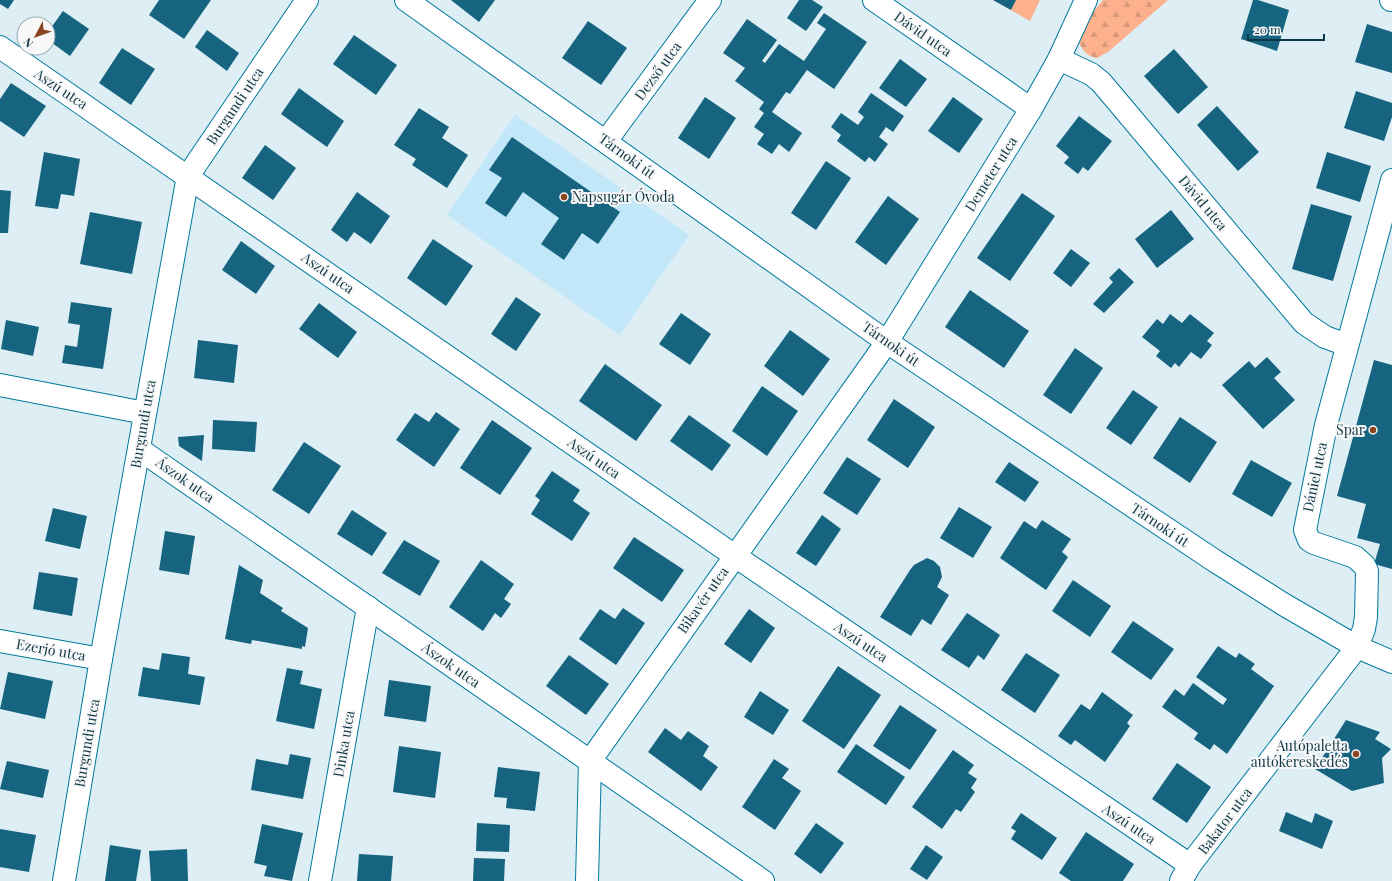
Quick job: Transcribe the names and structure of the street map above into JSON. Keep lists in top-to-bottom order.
{
  "streets": {
    "street": [
      "Dávid utca",
      "Dezső utca",
      "Aszú utca",
      "Burgundi utca",
      "Tárnoki út",
      "Demeter utca",
      "Dániel utca",
      "Ászok utca",
      "Bikavér utca",
      "Ezerjó utca",
      "Dinka utca",
      "Bakator utca"
    ]
  },
  "crossings": [
    ["Dávid utca", "Demeter utca"],
    ["Dávid utca", "Dániel utca"],
    ["Dezső utca", "Tárnoki út"],
    ["Aszú utca", "Burgundi utca"],
    ["Aszú utca", "Bikavér utca"],
    ["Aszú utca", "Bakator utca"],
    ["Burgundi utca", "Ászok utca"],
    ["Burgundi utca", "Ezerjó utca"],
    ["Tárnoki út", "Demeter utca"],
    ["Tárnoki út", "Dániel utca"],
    ["Tárnoki út", "Bikavér utca"],
    ["Tárnoki út", "Bakator utca"],
    ["Demeter utca", "Bikavér utca"],
    ["Dániel utca", "Bakator utca"],
    ["Ászok utca", "Bikavér utca"],
    ["Ászok utca", "Dinka utca"]
  ],
  "places": ["Napsugár Óvoda", "Spar", "Autópaletta autókereskedés"],
  "scale_bar": "20 m",
  "north": "bottom left"
}
